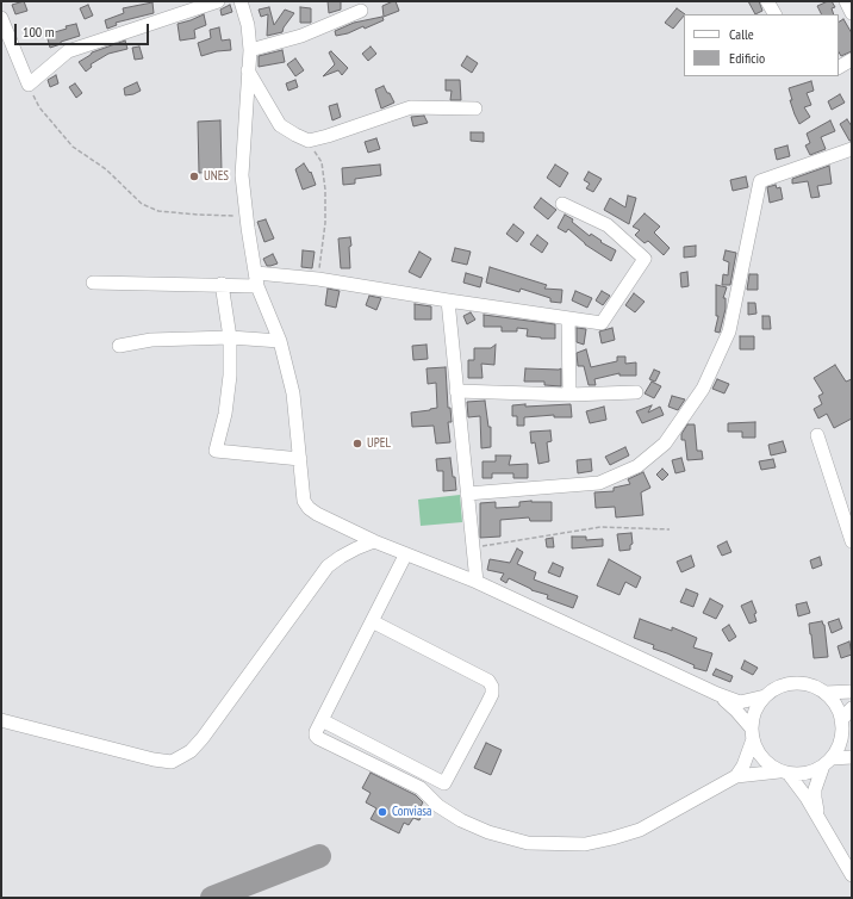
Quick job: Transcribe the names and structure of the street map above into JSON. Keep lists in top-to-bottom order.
{
  "places": ["UNES", "UPEL", "Conviasa"],
  "legend": ["Calle", "Edificio"],
  "scale_bar": "100 m"
}
